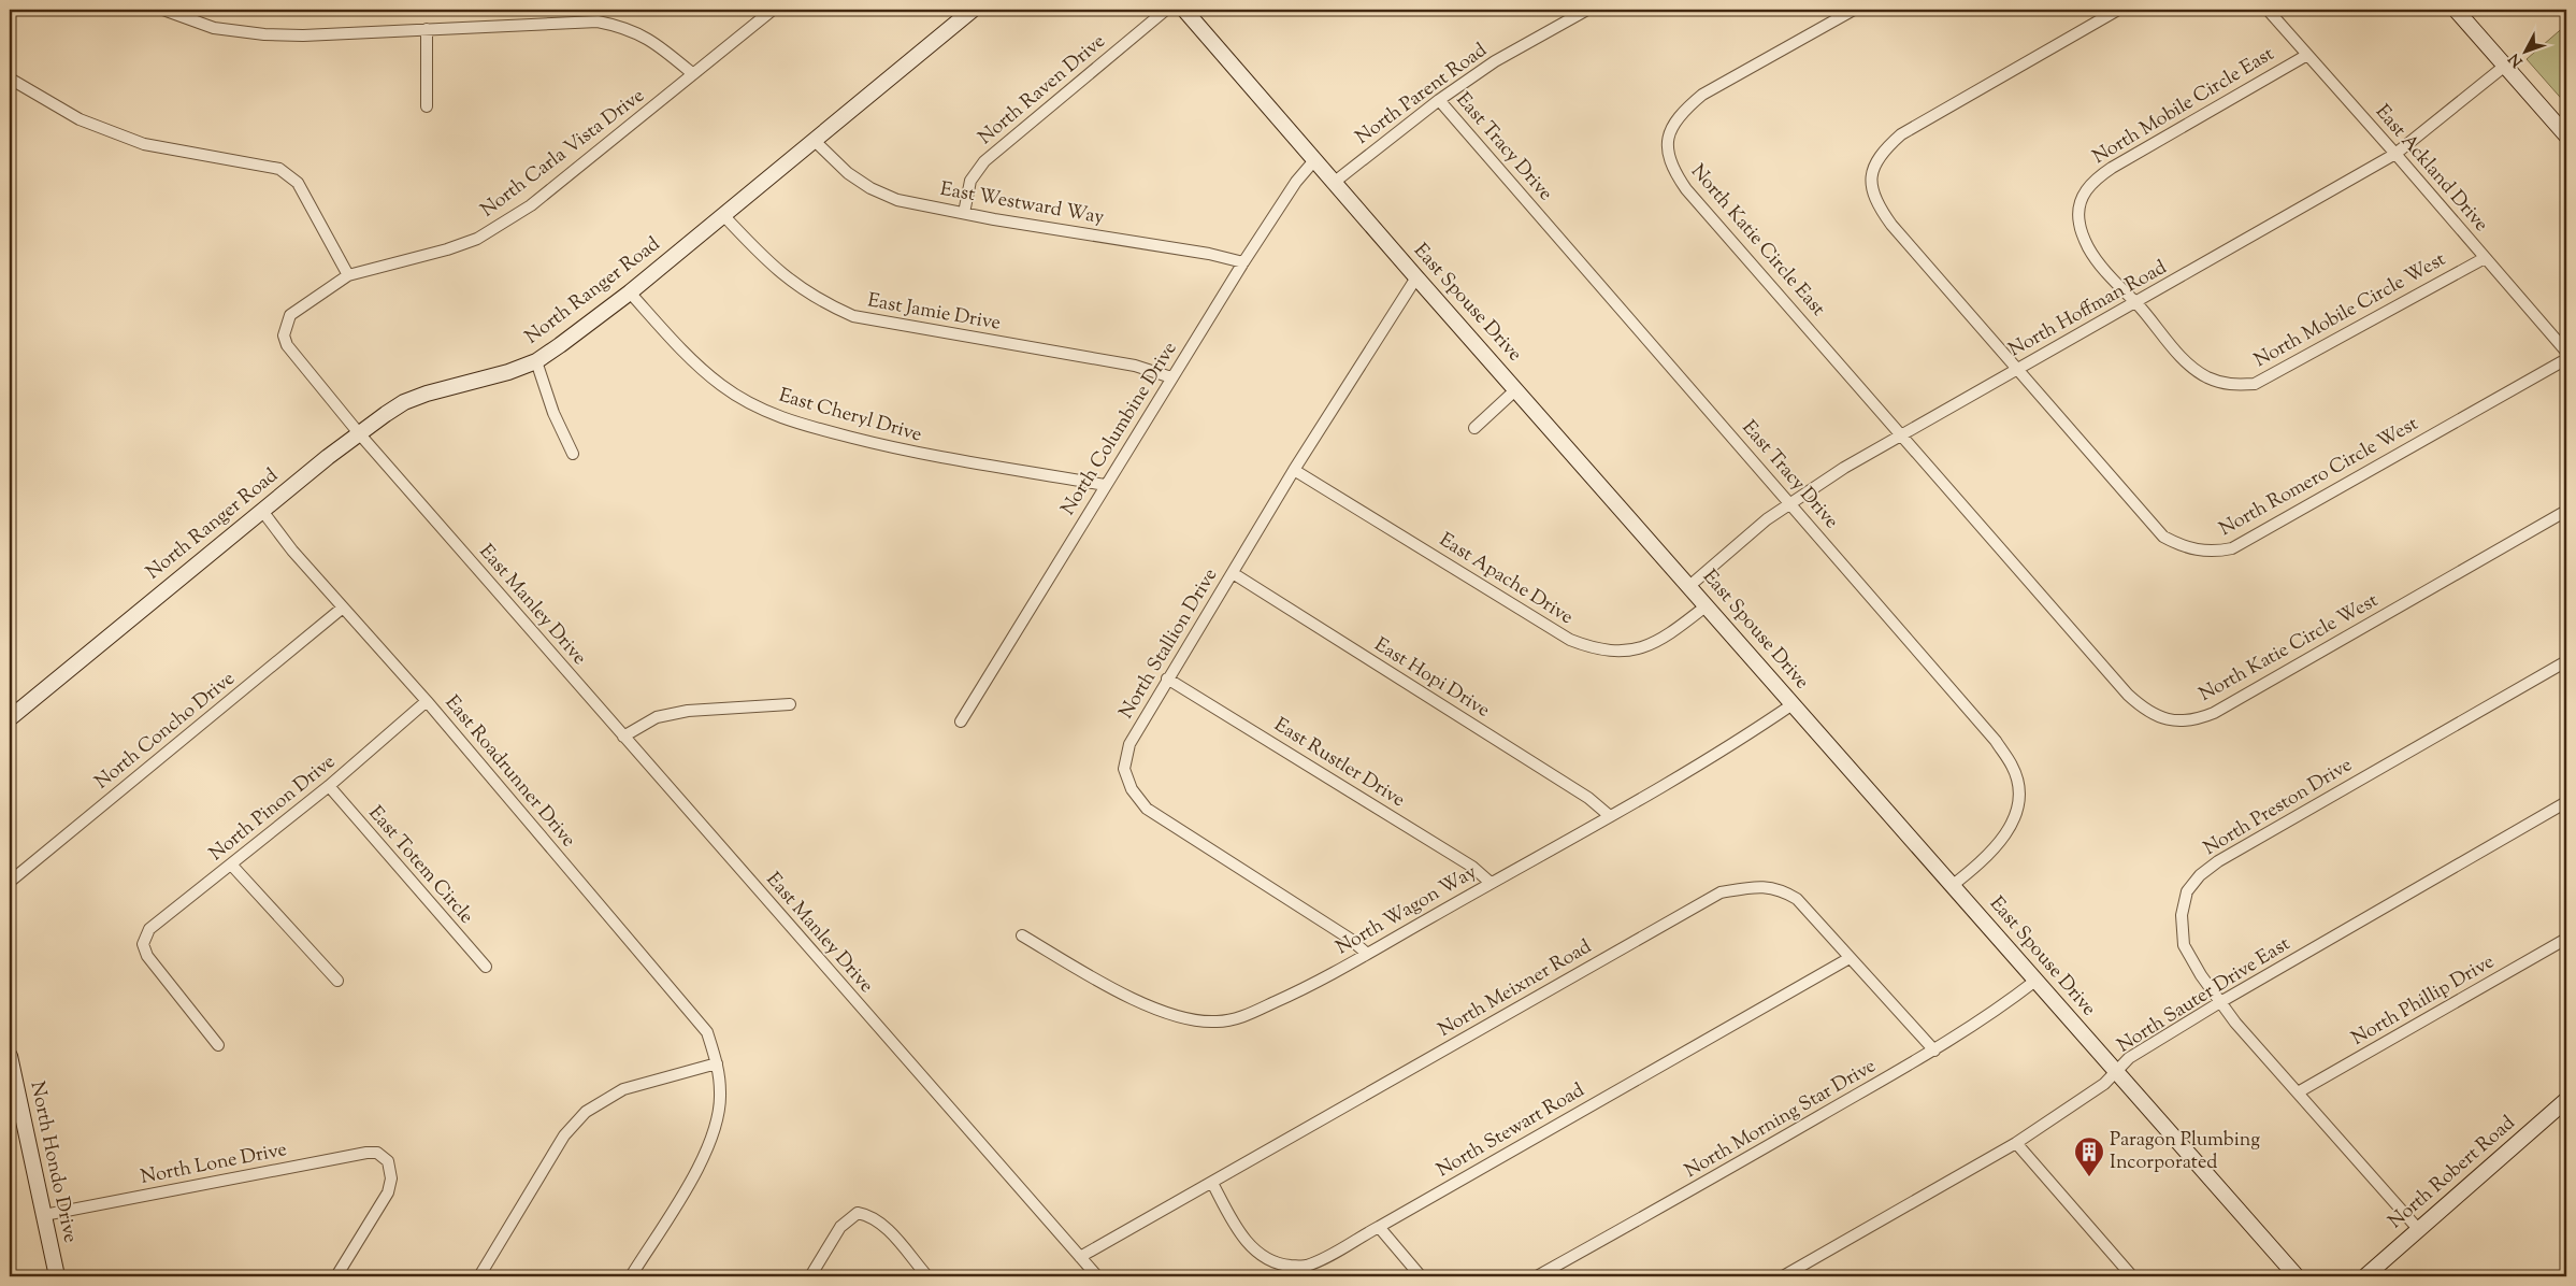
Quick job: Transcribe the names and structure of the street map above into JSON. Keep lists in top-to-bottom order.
{
  "streets": {
    "street": [
      "North Raven Drive",
      "North Parent Road",
      "North Mobile Circle East",
      "East Tracy Drive",
      "North Carla Vista Drive",
      "East Ackland Drive",
      "East Westward Way",
      "North Katie Circle East",
      "North Ranger Road",
      "East Spouse Drive",
      "North Hoffman Road",
      "North Mobile Circle West",
      "East Jamie Drive",
      "East Cheryl Drive",
      "North Columbine Drive",
      "North Romero Circle West",
      "East Apache Drive",
      "East Manley Drive",
      "North Stallion Drive",
      "North Katie Circle West",
      "East Hopi Drive",
      "North Concho Drive",
      "East Rustler Drive",
      "East Roadrunner Drive",
      "North Preston Drive",
      "North Pinon Drive",
      "East Totem Circle",
      "North Wagon Way",
      "North Meixner Road",
      "North Sauter Drive East",
      "North Phillip Drive",
      "North Morning Star Drive",
      "North Stewart Road",
      "North Hondo Drive",
      "North Lone Drive",
      "North Robert Road"
    ]
  },
  "crossings": [
    ["North Raven Drive", "East Westward Way"],
    ["North Parent Road", "East Tracy Drive"],
    ["North Parent Road", "East Spouse Drive"],
    ["North Mobile Circle East", "East Ackland Drive"],
    ["North Mobile Circle East", "North Hoffman Road"],
    ["North Mobile Circle East", "North Mobile Circle West"],
    ["East Tracy Drive", "East Spouse Drive"],
    ["East Tracy Drive", "North Hoffman Road"],
    ["North Carla Vista Drive", "East Manley Drive"],
    ["East Ackland Drive", "North Hoffman Road"],
    ["East Ackland Drive", "North Mobile Circle West"],
    ["East Westward Way", "North Ranger Road"],
    ["East Westward Way", "North Columbine Drive"],
    ["North Katie Circle East", "North Hoffman Road"],
    ["North Katie Circle East", "North Katie Circle West"],
    ["North Ranger Road", "East Jamie Drive"],
    ["North Ranger Road", "East Cheryl Drive"],
    ["North Ranger Road", "East Manley Drive"],
    ["North Ranger Road", "East Roadrunner Drive"],
    ["East Spouse Drive", "North Hoffman Road"],
    ["East Spouse Drive", "North Columbine Drive"],
    ["East Spouse Drive", "East Apache Drive"],
    ["East Spouse Drive", "North Stallion Drive"],
    ["East Spouse Drive", "North Wagon Way"],
    ["East Spouse Drive", "North Sauter Drive East"],
    ["East Spouse Drive", "North Morning Star Drive"],
    ["North Hoffman Road", "North Mobile Circle West"],
    ["North Hoffman Road", "North Romero Circle West"],
    ["North Hoffman Road", "North Katie Circle West"],
    ["East Jamie Drive", "North Columbine Drive"],
    ["East Cheryl Drive", "North Columbine Drive"],
    ["East Apache Drive", "North Stallion Drive"],
    ["East Manley Drive", "North Meixner Road"],
    ["North Stallion Drive", "East Hopi Drive"],
    ["North Stallion Drive", "East Rustler Drive"],
    ["North Stallion Drive", "North Wagon Way"],
    ["East Hopi Drive", "North Wagon Way"],
    ["North Concho Drive", "East Roadrunner Drive"],
    ["East Rustler Drive", "North Wagon Way"],
    ["East Roadrunner Drive", "North Pinon Drive"],
    ["North Preston Drive", "North Sauter Drive East"],
    ["North Preston Drive", "North Phillip Drive"],
    ["North Preston Drive", "North Robert Road"],
    ["North Pinon Drive", "East Totem Circle"],
    ["North Meixner Road", "North Morning Star Drive"],
    ["North Meixner Road", "North Stewart Road"],
    ["North Hondo Drive", "North Lone Drive"]
  ],
  "places": {
    "building": ["Paragon Plumbing Incorporated"]
  },
  "north": "bottom left"
}
